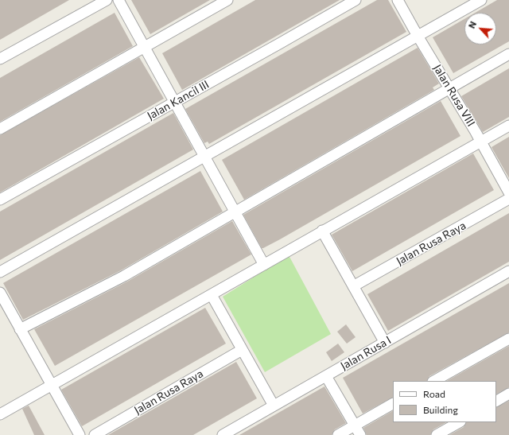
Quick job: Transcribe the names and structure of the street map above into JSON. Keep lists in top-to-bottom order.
{
  "streets": {
    "street": [
      "Jalan Rusa VIII",
      "Jalan Kancil III",
      "Jalan Rusa Raya",
      "Jalan Rusa I"
    ]
  },
  "legend": ["Road", "Building"],
  "north": "top left"
}
